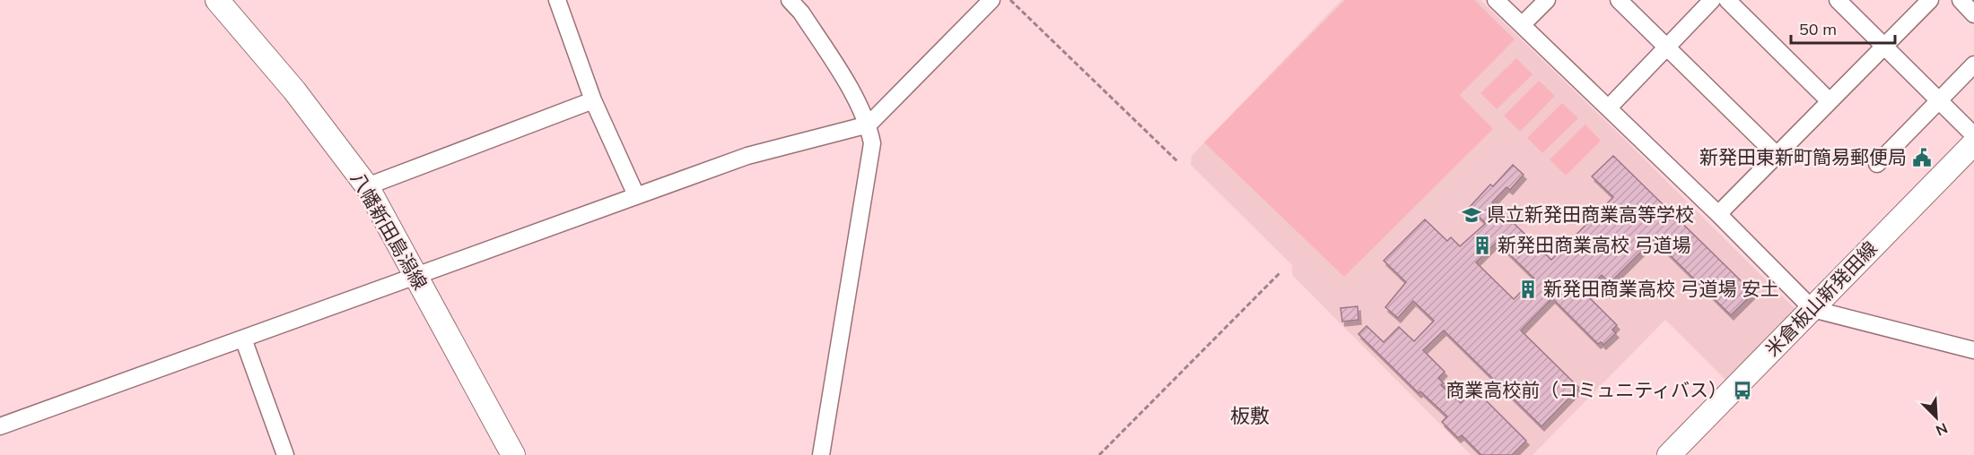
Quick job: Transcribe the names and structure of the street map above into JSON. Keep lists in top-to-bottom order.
{
  "streets": {
    "main road": ["八幡新田島潟線", "米倉板山新発田線"]
  },
  "districts": ["板敷"],
  "places": {
    "public building": ["新発田東新町簡易郵便局"],
    "school or university": ["県立新発田商業高等学校"],
    "building": ["新発田商業高校 弓道場", "新発田商業高校 弓道場 安土"],
    "bus stop": ["商業高校前（コミュニティバス）"]
  },
  "scale_bar": "50 m",
  "north": "bottom right"
}
